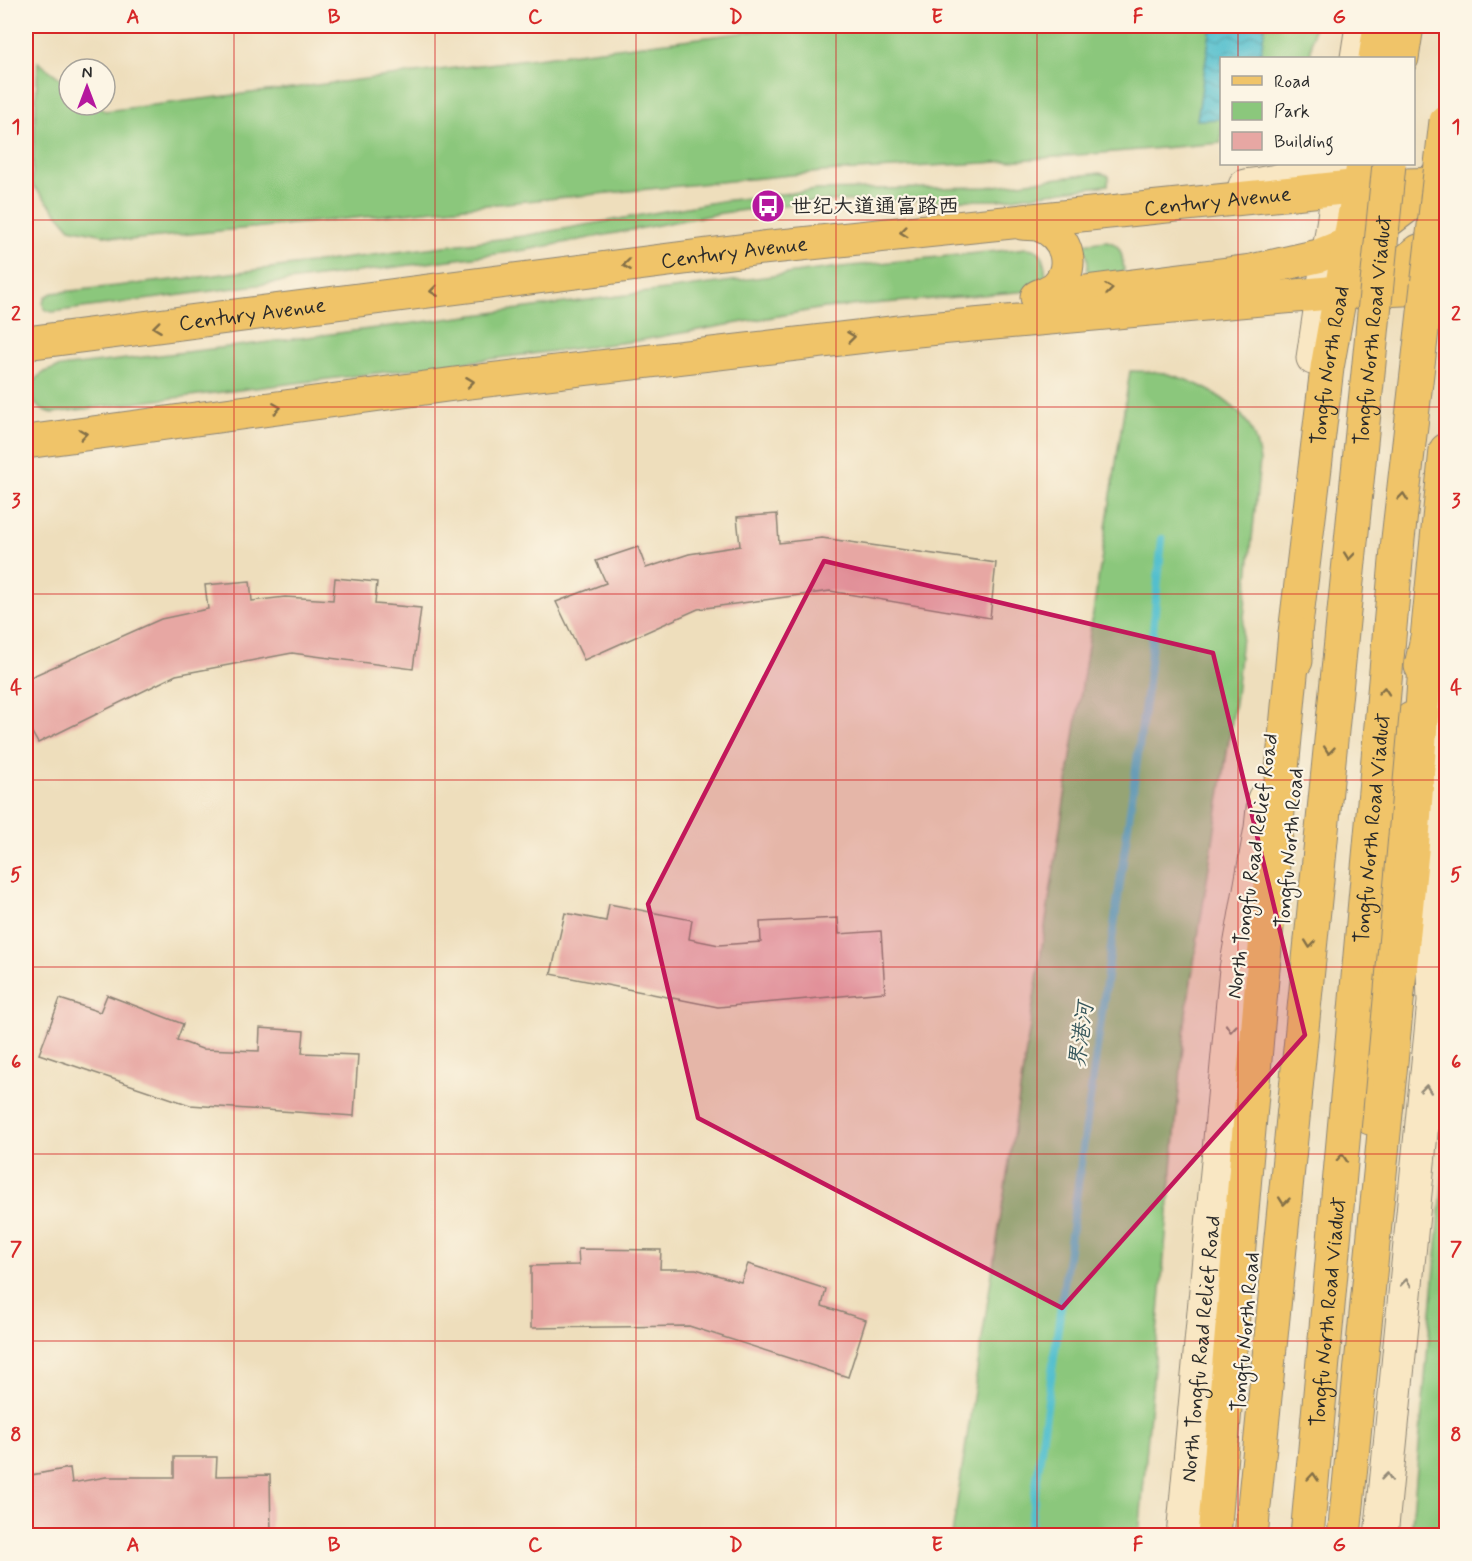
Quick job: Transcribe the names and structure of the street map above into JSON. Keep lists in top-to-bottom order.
{
  "streets": {
    "main road": ["Century Avenue", "Tongfu North Road Viaduct", "Tongfu North Road"],
    "street": ["North Tongfu Road Relief Road"]
  },
  "crossings": [
    ["Tongfu North Road", "North Tongfu Road Relief Road"]
  ],
  "water": ["界港河"],
  "places": {
    "bus stop": ["世纪大道通富路西"]
  },
  "legend": ["Road", "Park", "Building"],
  "north": "top",
  "grid": {
    "columns": [
      "A",
      "B",
      "C",
      "D",
      "E",
      "F",
      "G"
    ],
    "rows": [
      "1",
      "2",
      "3",
      "4",
      "5",
      "6",
      "7",
      "8"
    ]
  }
}
